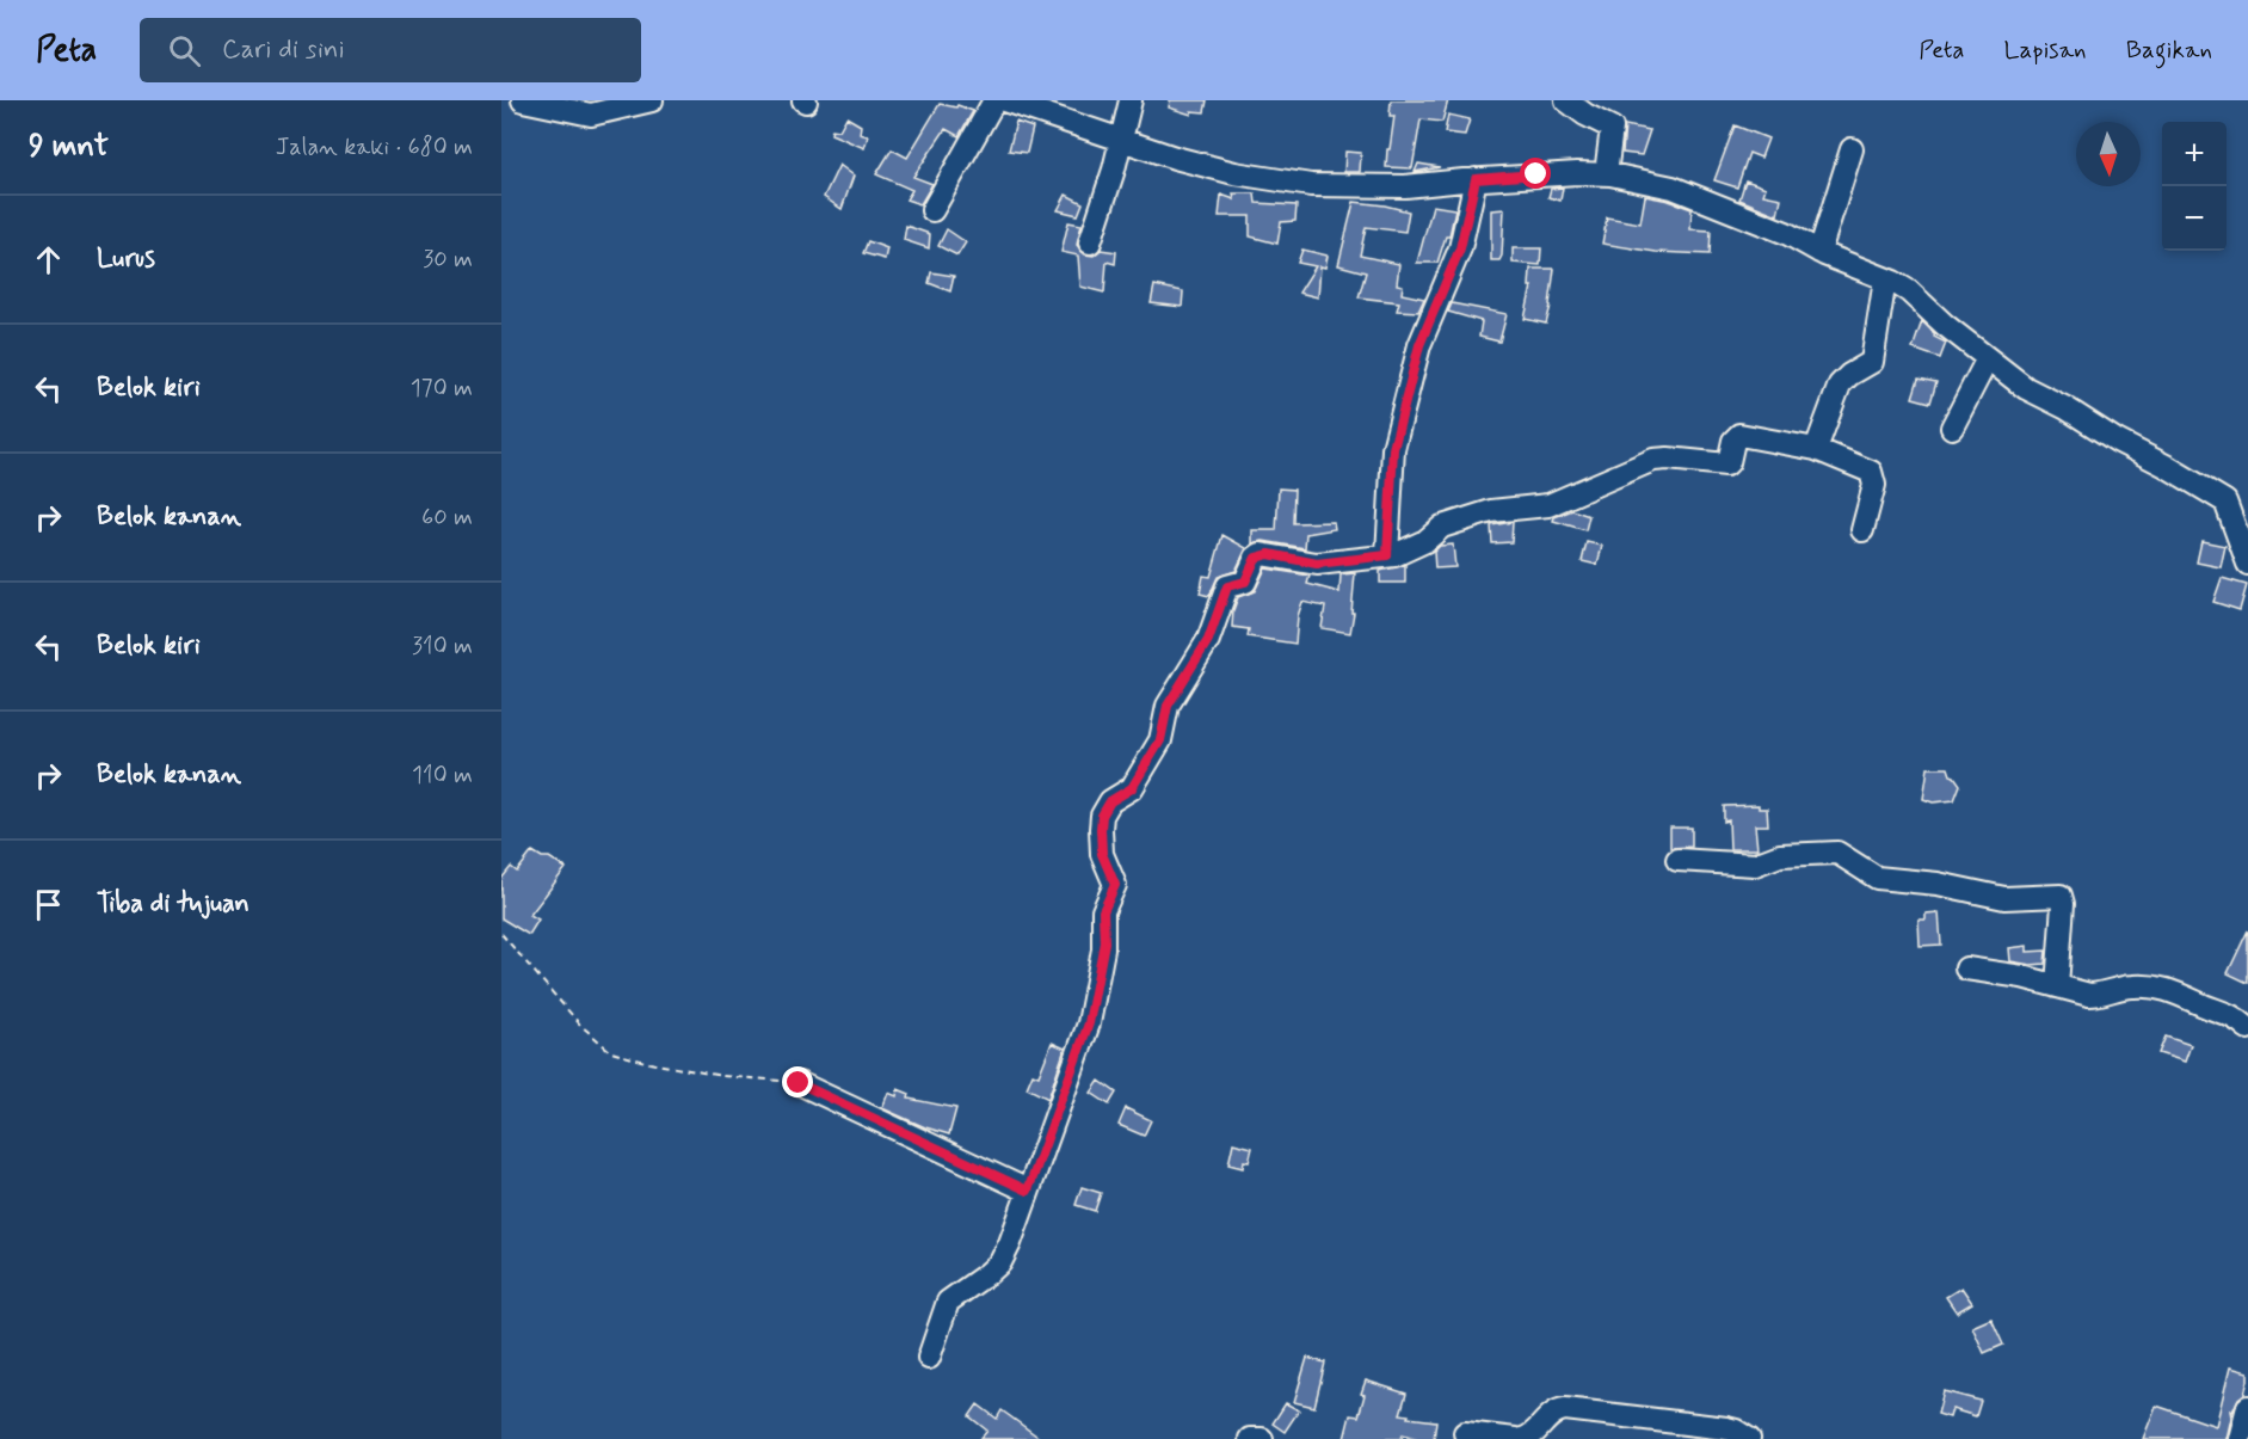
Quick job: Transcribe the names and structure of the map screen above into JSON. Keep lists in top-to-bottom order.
{
  "north": "bottom",
  "page": {
    "header": "Peta",
    "search": "Cari di sini",
    "nav": ["Peta", "Lapisan", "Bagikan"],
    "heading": ["9 mnt", "Jalan kaki · 680 m"],
    "map_buttons": ["+", "−"],
    "list": [
      ["Lurus", "30 m"],
      ["Belok kiri", "170 m"],
      ["Belok kanan", "60 m"],
      ["Belok kiri", "310 m"],
      ["Belok kanan", "110 m"],
      "Tiba di tujuan"
    ]
  }
}
